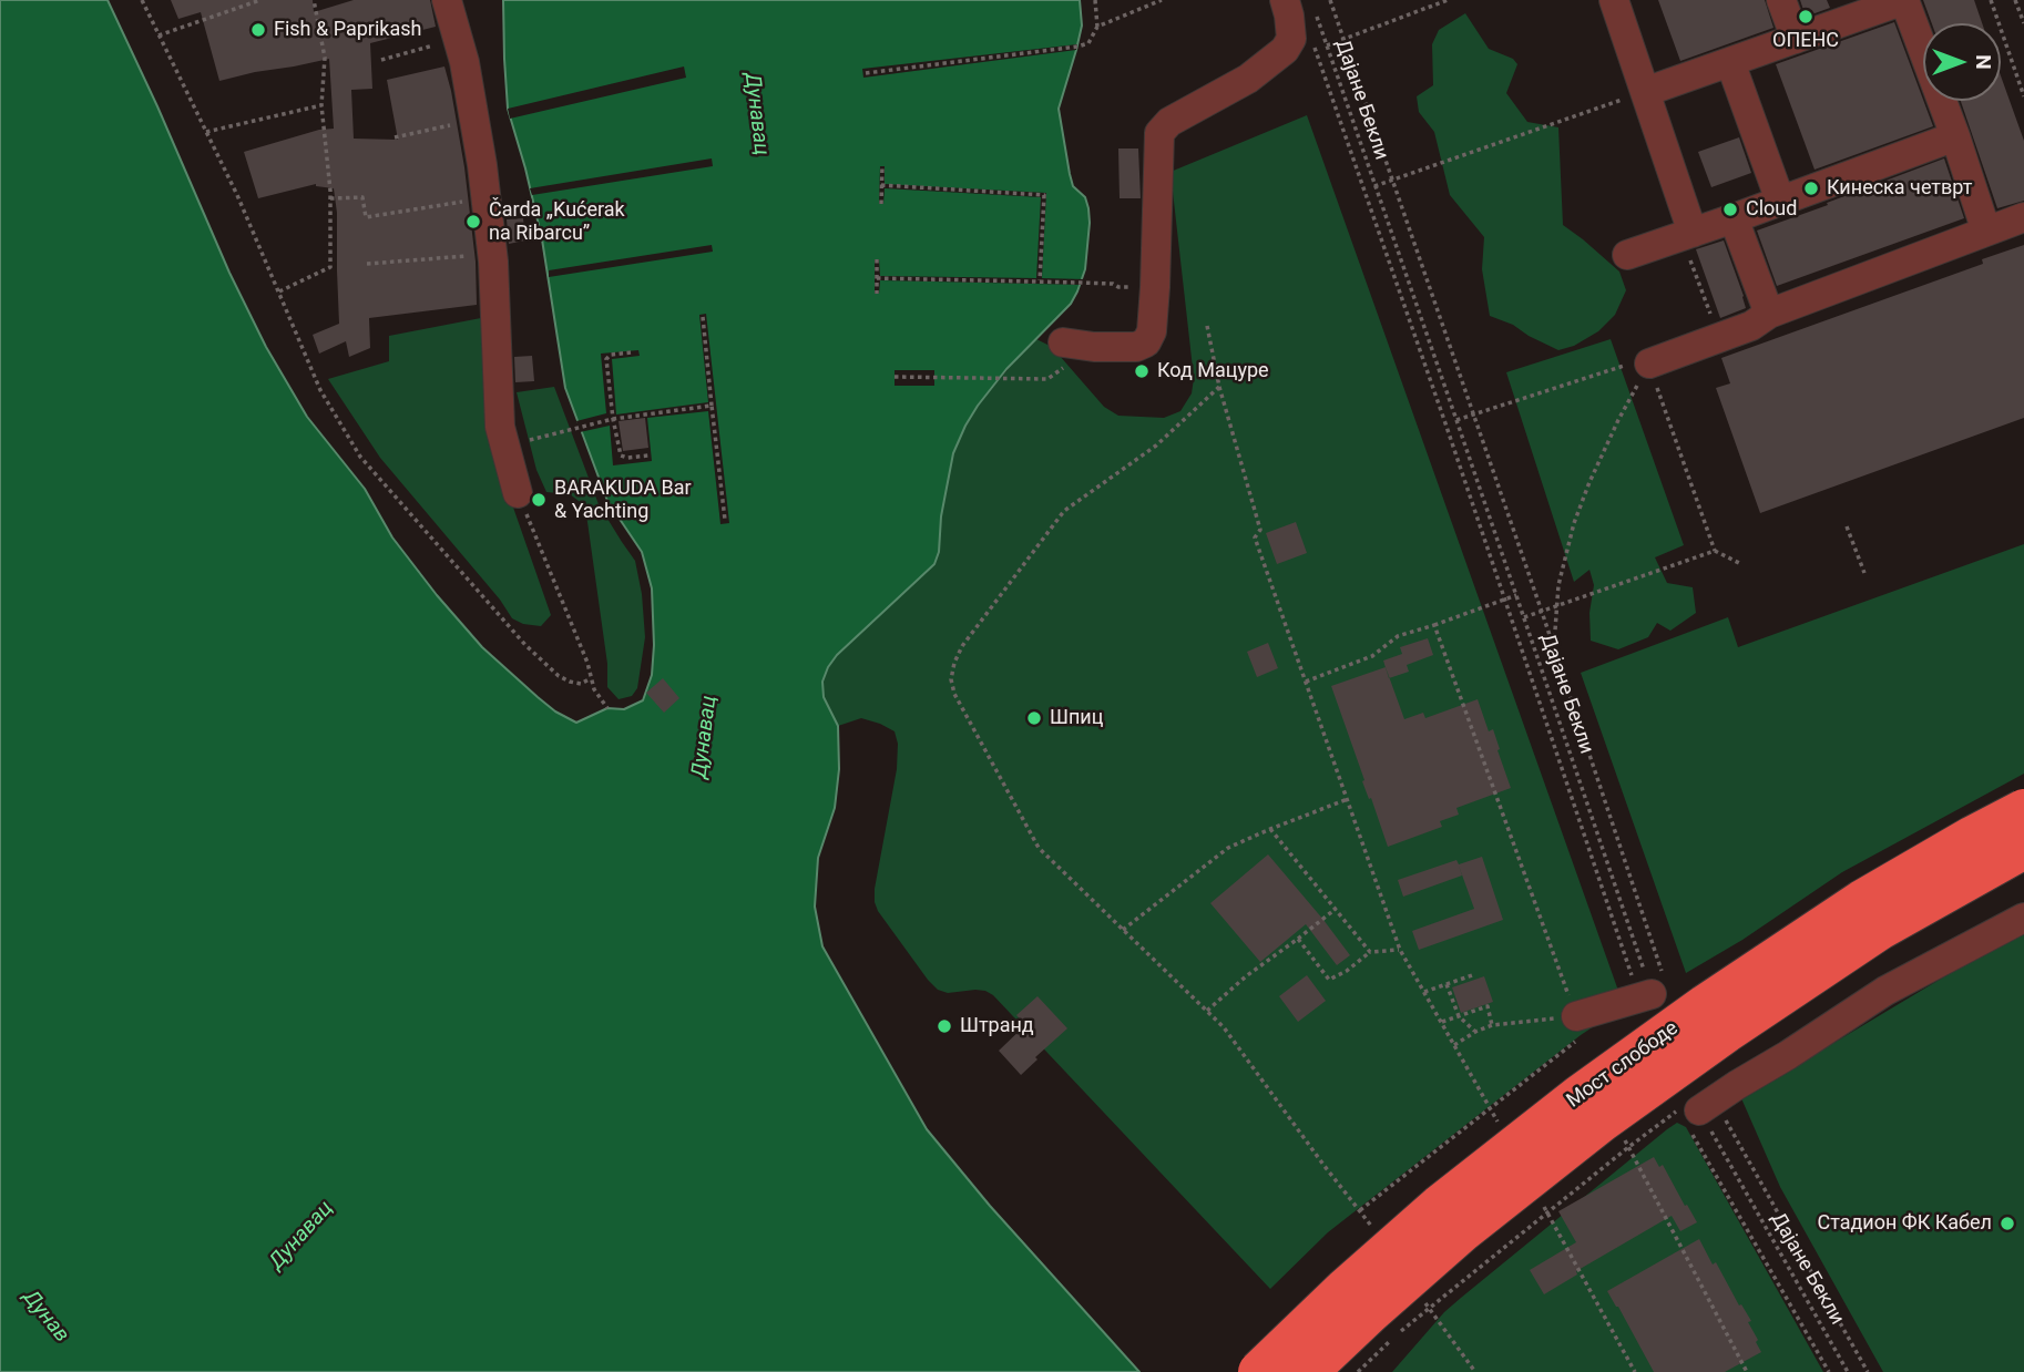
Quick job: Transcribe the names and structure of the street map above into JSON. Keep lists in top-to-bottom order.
{
  "streets": {
    "highway": ["Мост слободе"],
    "path": ["Дајане Бекли"]
  },
  "water": ["Дунавац", "Дунав"],
  "places": [
    "ОПЕНС",
    "Fish & Paprikash",
    "Кинеска четврт",
    "Cloud",
    "Čarda „Kućerak na Ribarcu”",
    "Код Мацуре",
    "BARAKUDA Bar & Yachting",
    "Шпиц",
    "Штранд",
    "Стадион ФК Кабел"
  ],
  "north": "right"
}
